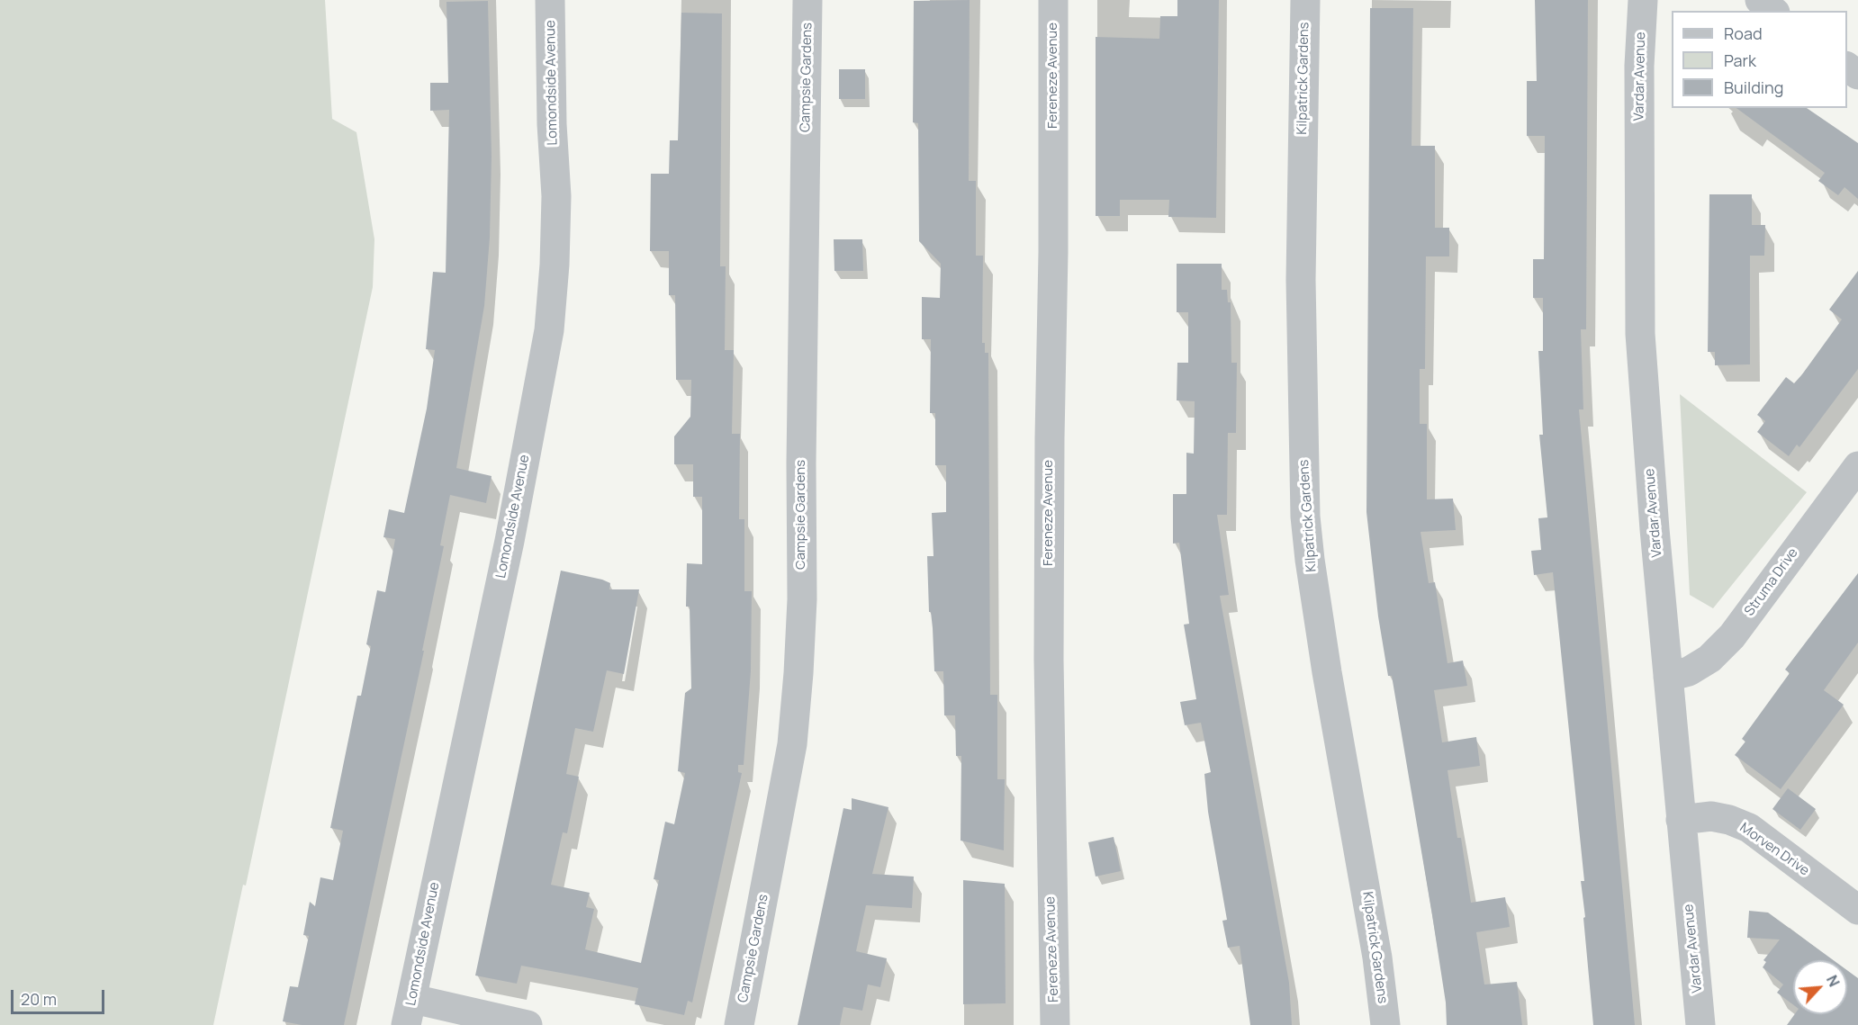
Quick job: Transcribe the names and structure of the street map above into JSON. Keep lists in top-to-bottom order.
{
  "streets": {
    "street": [
      "Fereneze Avenue",
      "Vardar Avenue",
      "Campsie Gardens",
      "Kilpatrick Gardens",
      "Lomondside Avenue",
      "Struma Drive",
      "Morven Drive"
    ]
  },
  "crossings": [
    ["Vardar Avenue", "Struma Drive"],
    ["Vardar Avenue", "Morven Drive"]
  ],
  "legend": ["Road", "Park", "Building"],
  "scale_bar": "20 m",
  "north": "top right"
}
